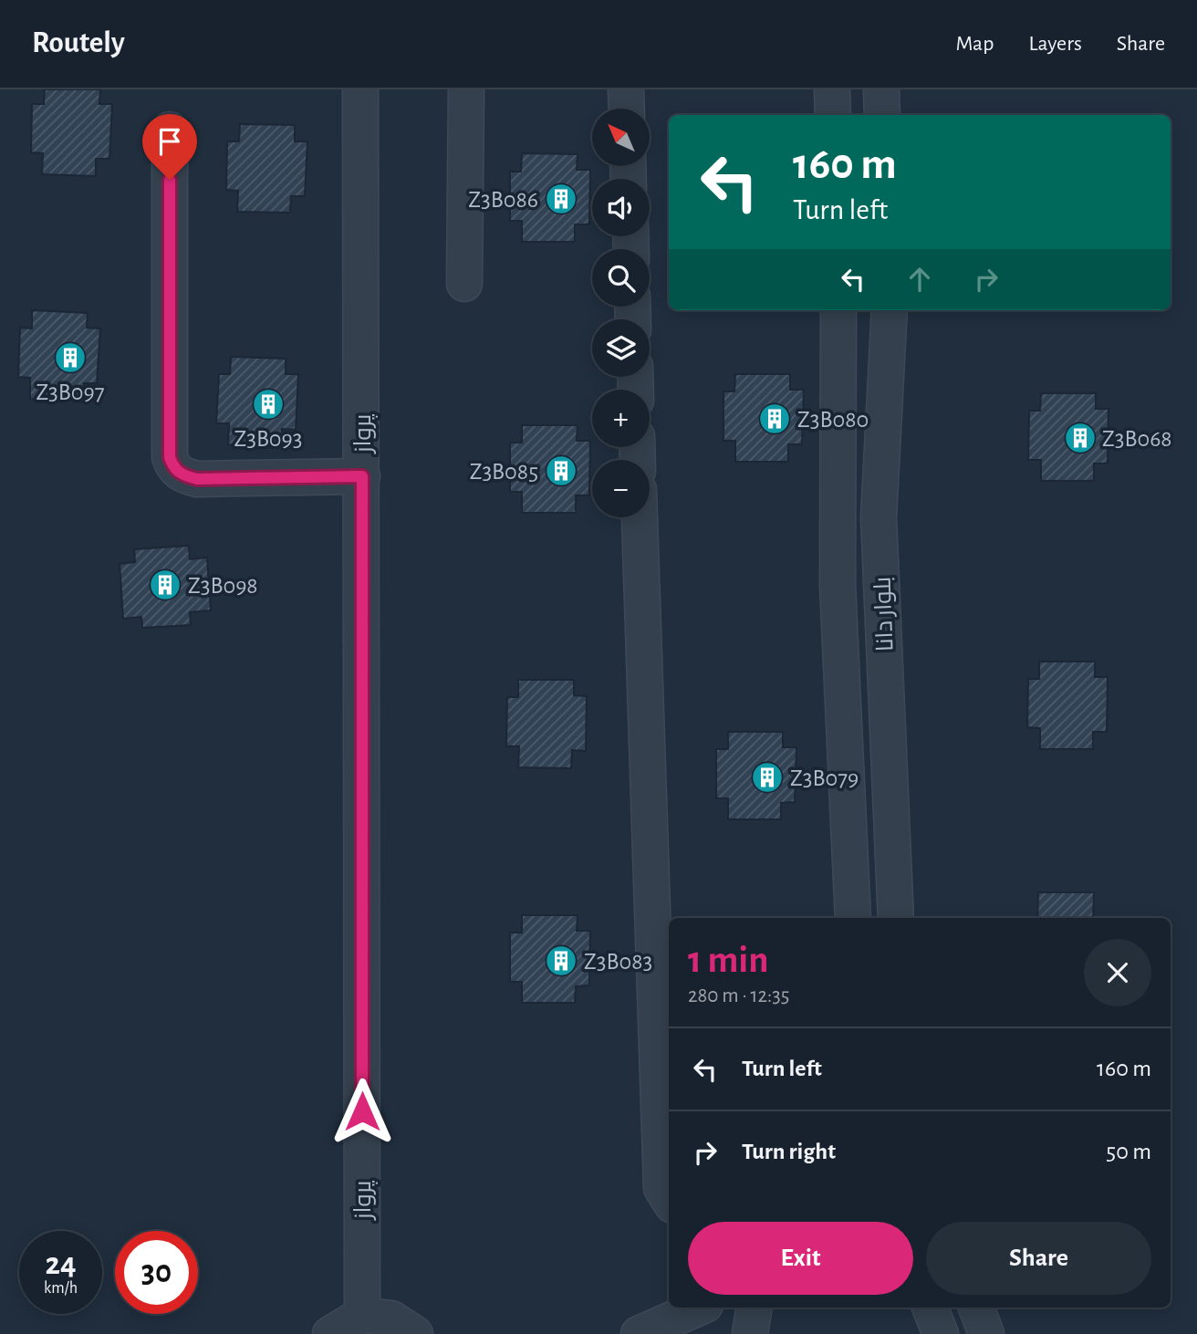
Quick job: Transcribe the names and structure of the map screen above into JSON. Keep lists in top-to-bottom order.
{
  "streets": {
    "street": ["پرواز", "بلوار دانا"]
  },
  "places": {
    "building": [
      "Z3B086",
      "Z3B097",
      "Z3B093",
      "Z3B080",
      "Z3B068",
      "Z3B085",
      "Z3B098",
      "Z3B079",
      "Z3B083"
    ]
  },
  "north": "top left",
  "page": {
    "header": "Routely",
    "nav": ["Map", "Layers", "Share"],
    "map_buttons": ["+", "−"],
    "turn": ["160 m", "Turn left"],
    "heading": ["1 min", "280 m · 12:35"],
    "list": [
      {
        "name": "Turn left",
        "value": "160 m"
      },
      {
        "name": "Turn right",
        "value": "50 m"
      }
    ],
    "buttons": ["Exit", "Share"],
    "speed": "24 km/h",
    "limit": "30"
  }
}
